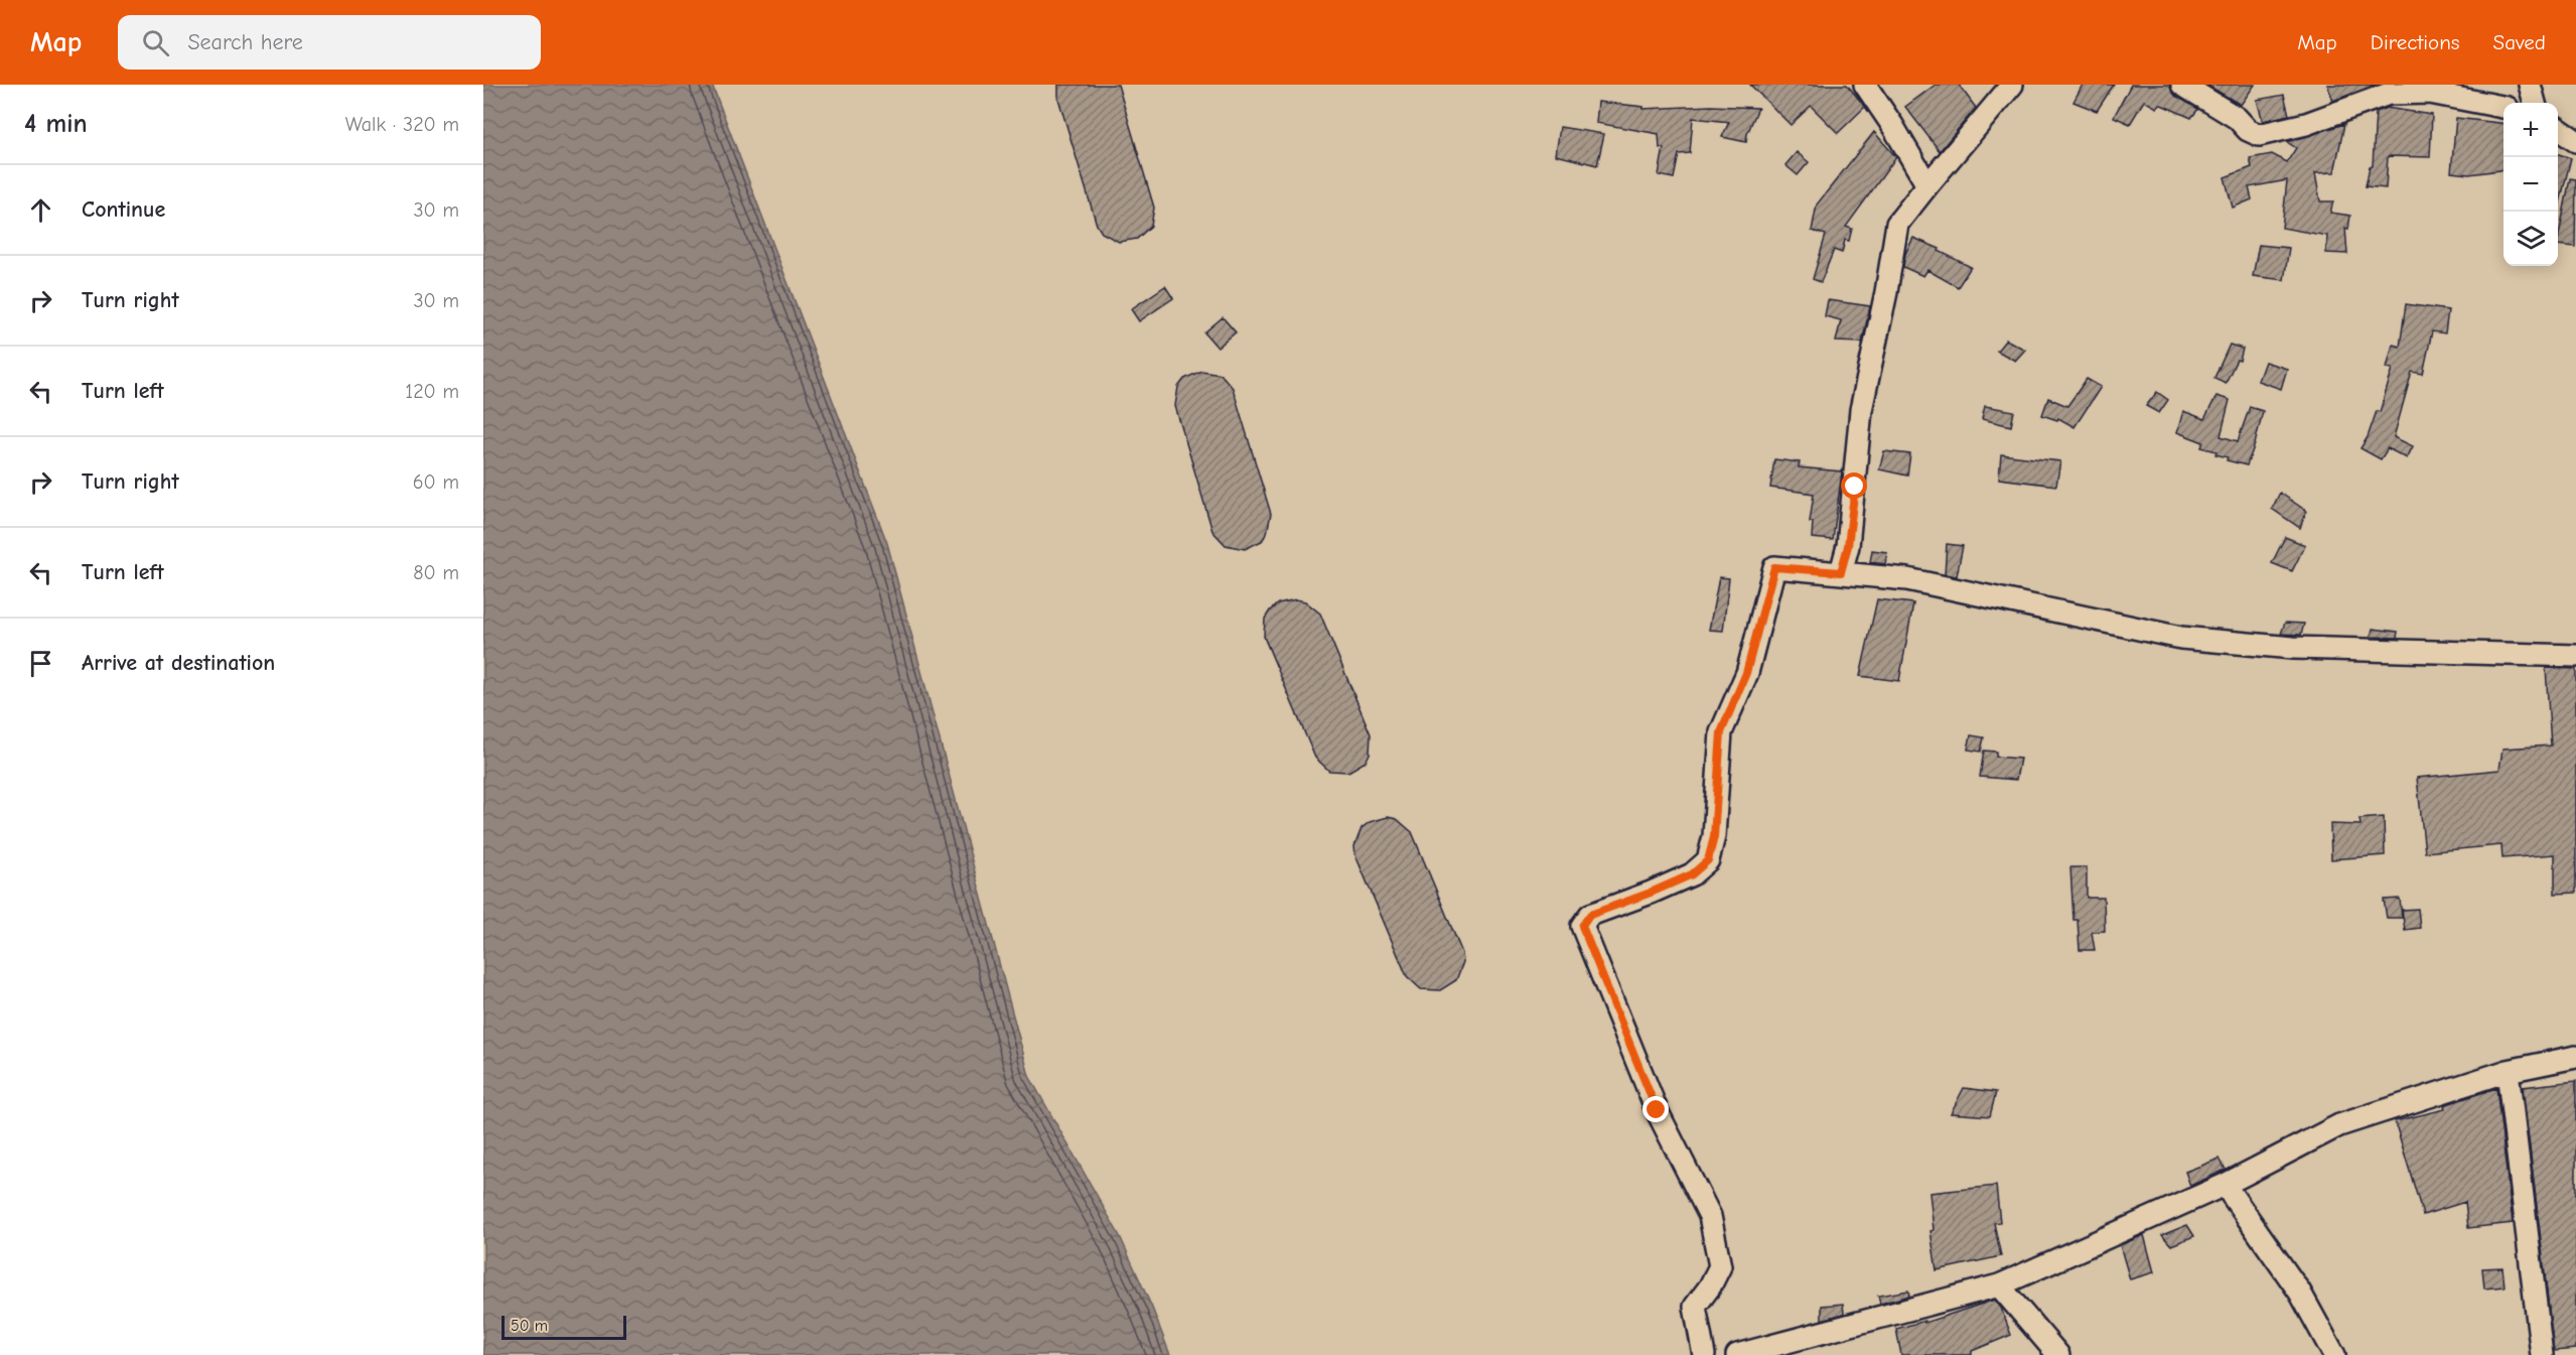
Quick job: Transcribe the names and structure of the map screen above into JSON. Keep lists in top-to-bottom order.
{
  "scale_bar": "50 m",
  "page": {
    "header": "Map",
    "search": "Search here",
    "nav": ["Map", "Directions", "Saved"],
    "heading": ["4 min", "Walk · 320 m"],
    "map_buttons": ["+", "−"],
    "list": [
      ["Continue", "30 m"],
      ["Turn right", "30 m"],
      ["Turn left", "120 m"],
      ["Turn right", "60 m"],
      ["Turn left", "80 m"],
      "Arrive at destination"
    ],
    "scale": "50 m"
  }
}
